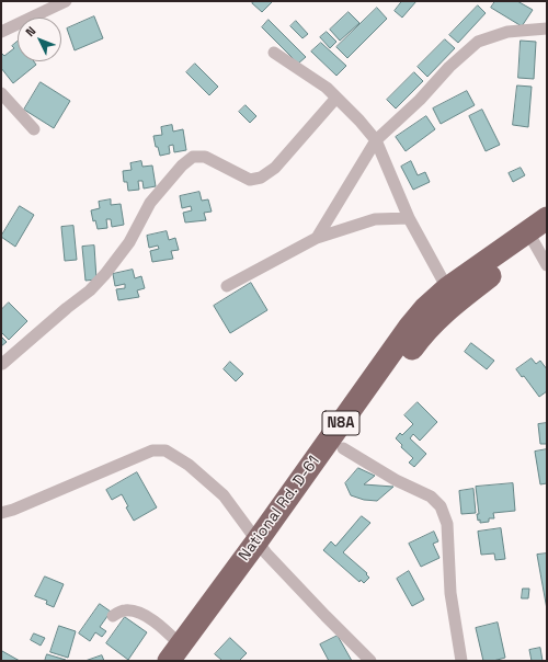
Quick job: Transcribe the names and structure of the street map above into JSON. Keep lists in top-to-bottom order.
{
  "streets": {
    "highway": ["N8A", "National Rd. D-61"]
  },
  "north": "top left"
}
